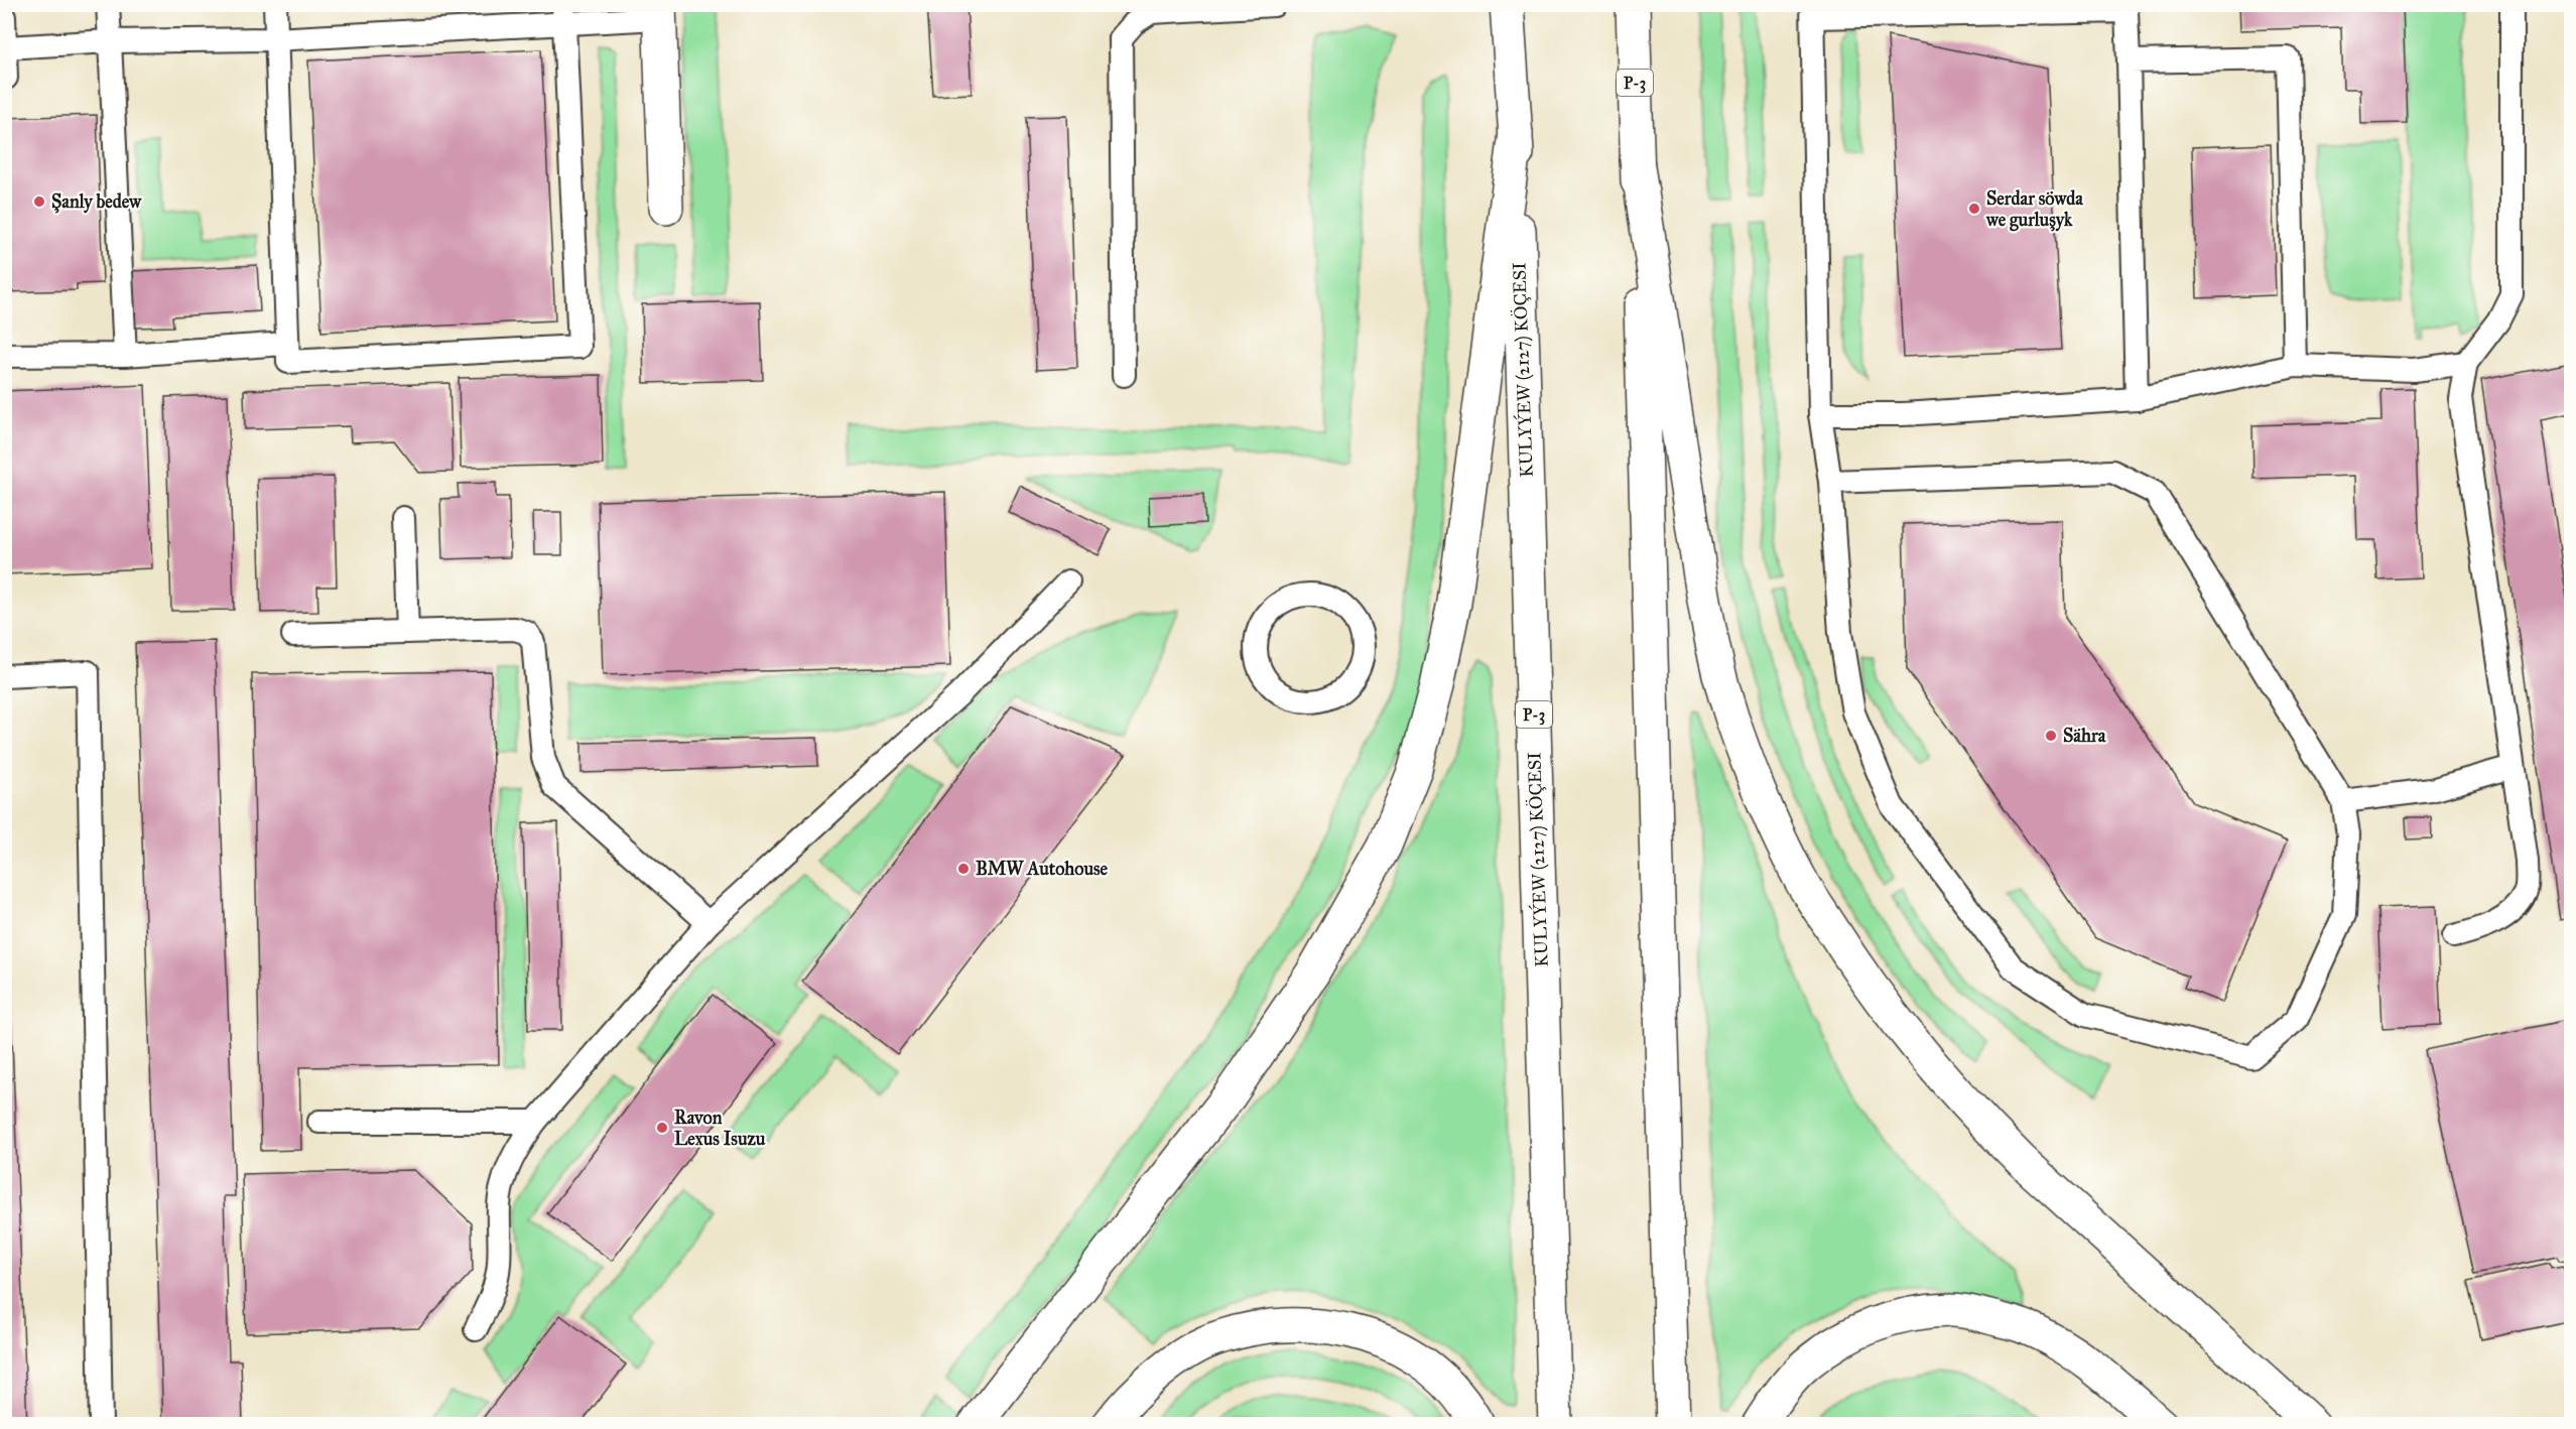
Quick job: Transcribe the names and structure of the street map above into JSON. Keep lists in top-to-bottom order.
{
  "streets": {
    "main road": ["P-3", "KULYÝEW (2127) KÖÇESI"]
  },
  "places": [
    "Şanly bedew",
    "Serdar söwda we gurluşyk",
    "Sähra",
    "BMW Autohouse",
    "Ravon Lexus Isuzu"
  ]
}
